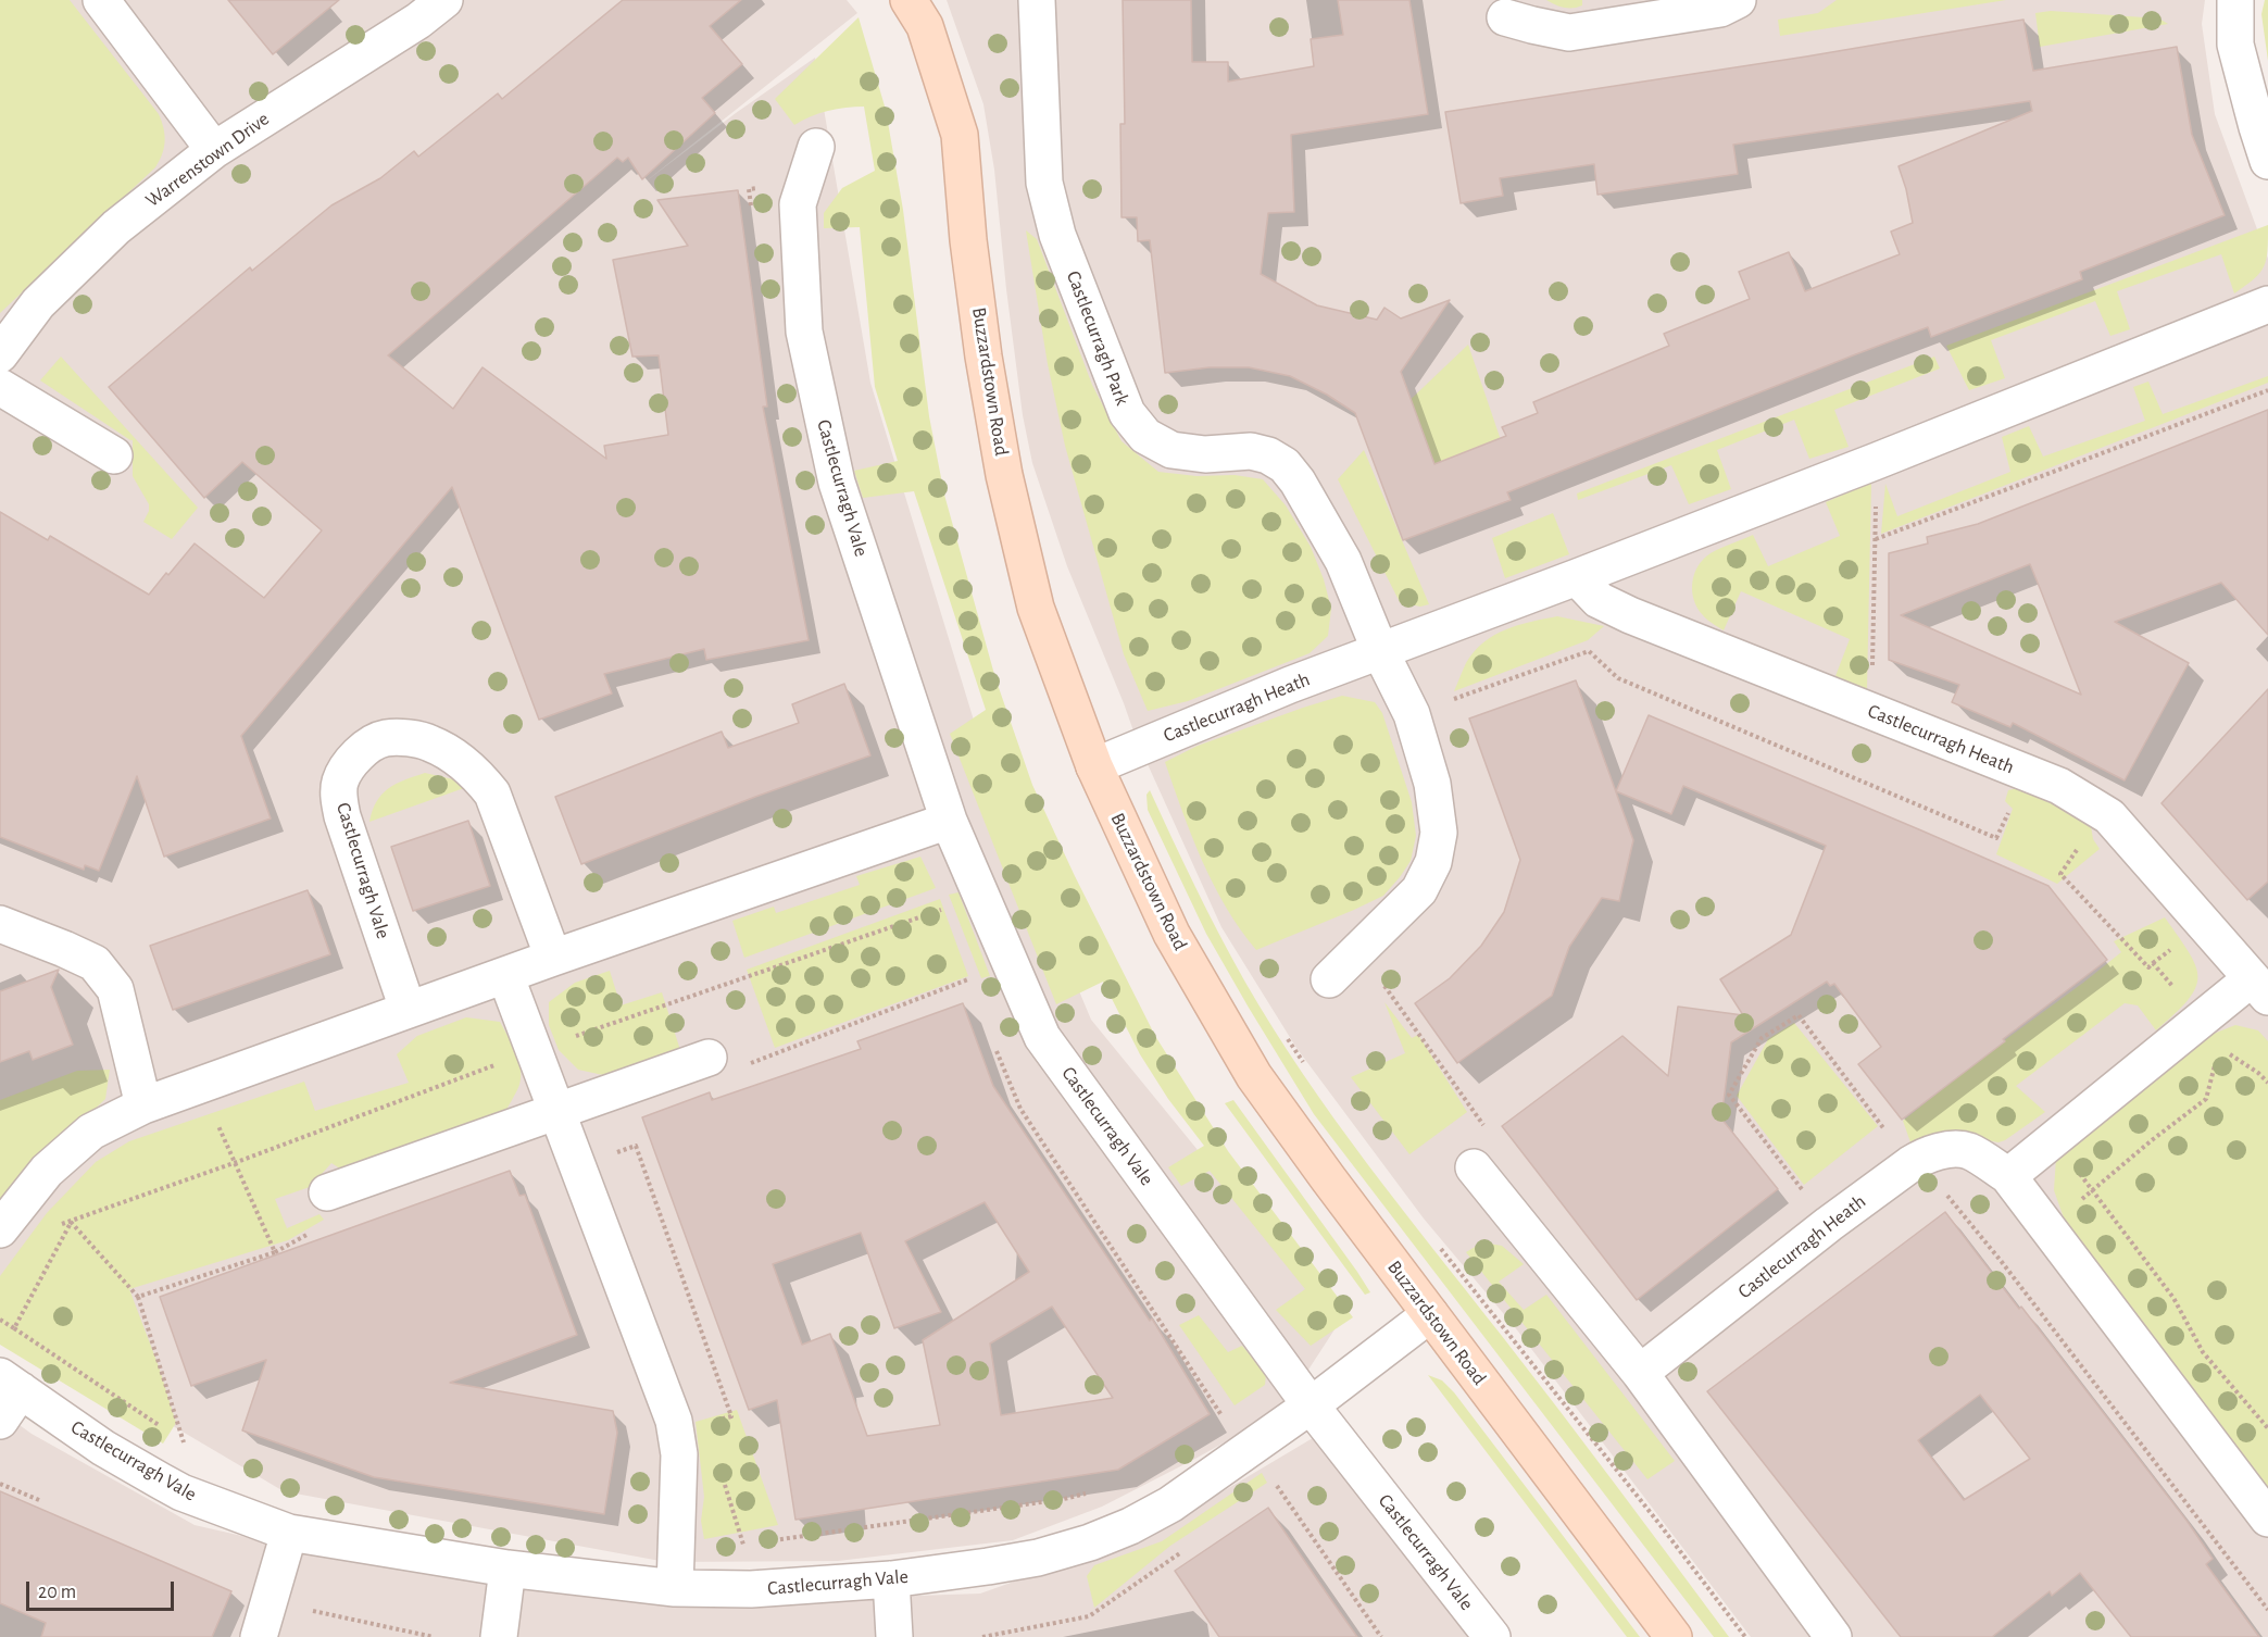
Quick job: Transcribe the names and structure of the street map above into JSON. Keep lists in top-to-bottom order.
{
  "streets": {
    "street": [
      "Warrenstown Drive",
      "Castlecurragh Park",
      "Buzzardstown Road",
      "Castlecurragh Vale",
      "Castlecurragh Heath"
    ]
  },
  "crossings": [
    ["Castlecurragh Park", "Castlecurragh Heath"],
    ["Buzzardstown Road", "Castlecurragh Vale"],
    ["Buzzardstown Road", "Castlecurragh Heath"]
  ],
  "scale_bar": "20 m"
}
